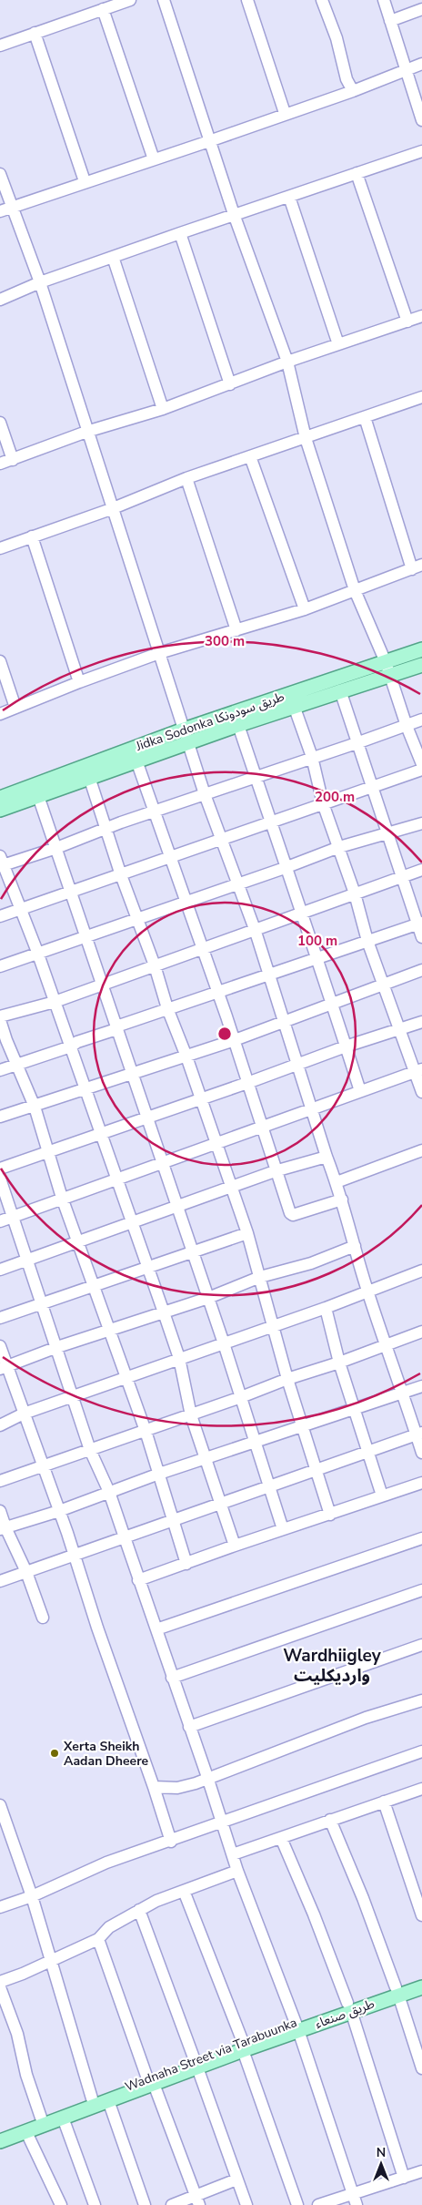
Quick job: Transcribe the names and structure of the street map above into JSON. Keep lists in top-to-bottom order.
{
  "streets": {
    "main road": ["Jidka Sodonka طريق سودونكا", "طريق صنعاء", "Wadnaha Street via Tarabuunka"]
  },
  "crossings": [
    ["طريق صنعاء", "Wadnaha Street via Tarabuunka"]
  ],
  "districts": ["Wardhiigley وارديكليت"],
  "places": ["Xerta Sheikh Aadan Dheere"],
  "north": "top",
  "rings": ["300 m", "200 m", "100 m"]
}
